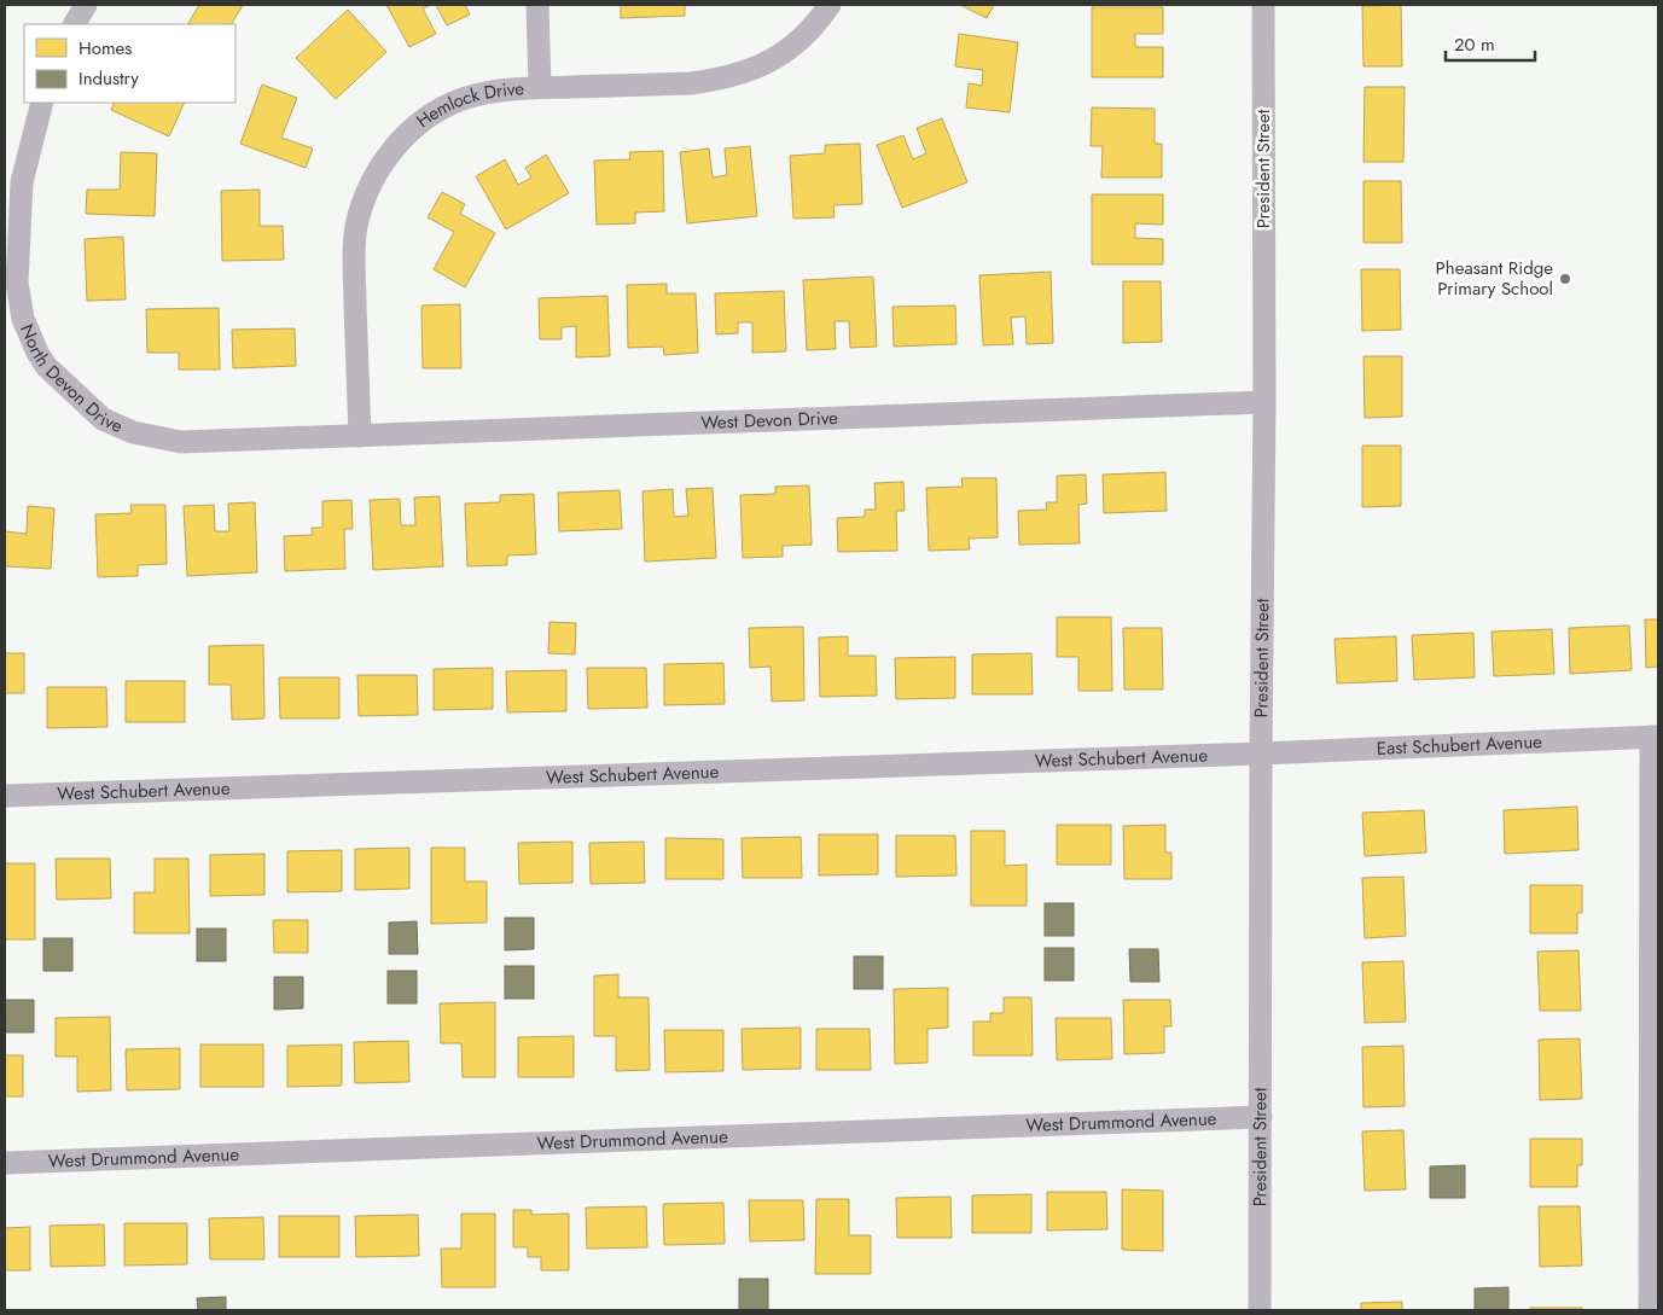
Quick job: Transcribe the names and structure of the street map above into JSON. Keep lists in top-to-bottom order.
{
  "streets": {
    "street": [
      "Hemlock Drive",
      "President Street",
      "North Devon Drive",
      "West Devon Drive",
      "East Schubert Avenue",
      "West Schubert Avenue",
      "West Drummond Avenue"
    ]
  },
  "crossings": [
    ["Hemlock Drive", "West Devon Drive"],
    ["President Street", "West Devon Drive"],
    ["President Street", "East Schubert Avenue"],
    ["President Street", "West Schubert Avenue"],
    ["President Street", "West Drummond Avenue"],
    ["North Devon Drive", "West Devon Drive"],
    ["East Schubert Avenue", "West Schubert Avenue"]
  ],
  "places": ["Pheasant Ridge Primary School"],
  "legend": ["Homes", "Industry"],
  "scale_bar": "20 m"
}
